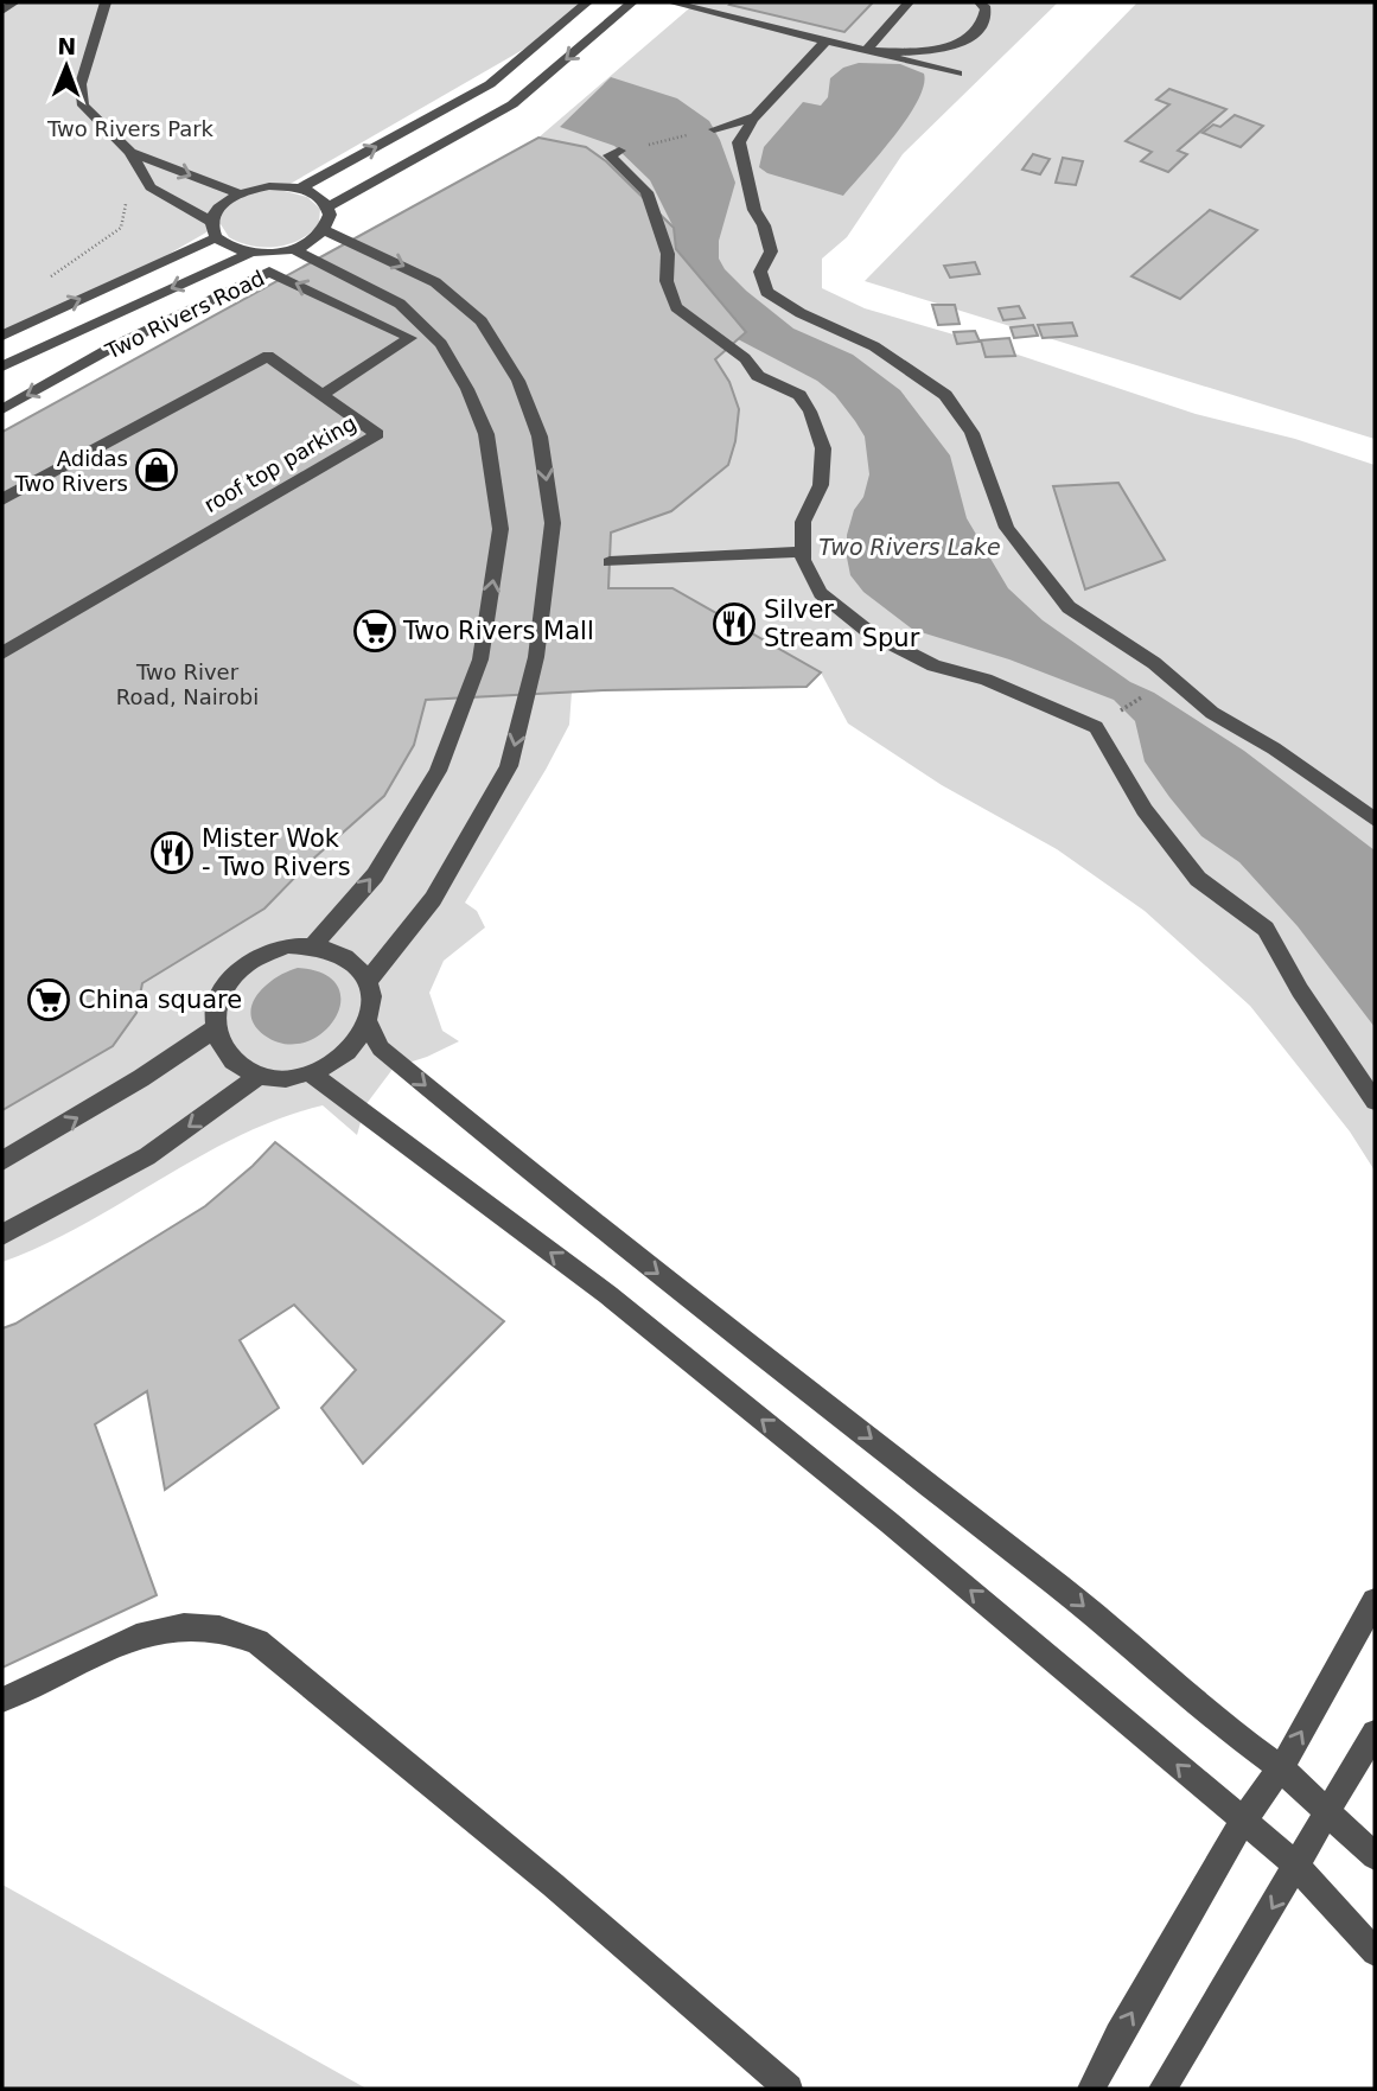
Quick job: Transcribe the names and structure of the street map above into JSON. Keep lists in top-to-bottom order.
{
  "streets": {
    "street": ["Two Rivers Road", "roof top parking"]
  },
  "crossings": [
    ["Two Rivers Road", "roof top parking"]
  ],
  "water": ["Two Rivers Lake"],
  "parks": ["Two Rivers Park"],
  "places": {
    "shop": ["Adidas Two Rivers"],
    "restaurant": ["Silver Stream Spur", "Mister Wok - Two Rivers"],
    "supermarket": ["Two Rivers Mall", "China square"]
  },
  "house_numbers": ["Two River Road, Nairobi"],
  "north": "top"
}
